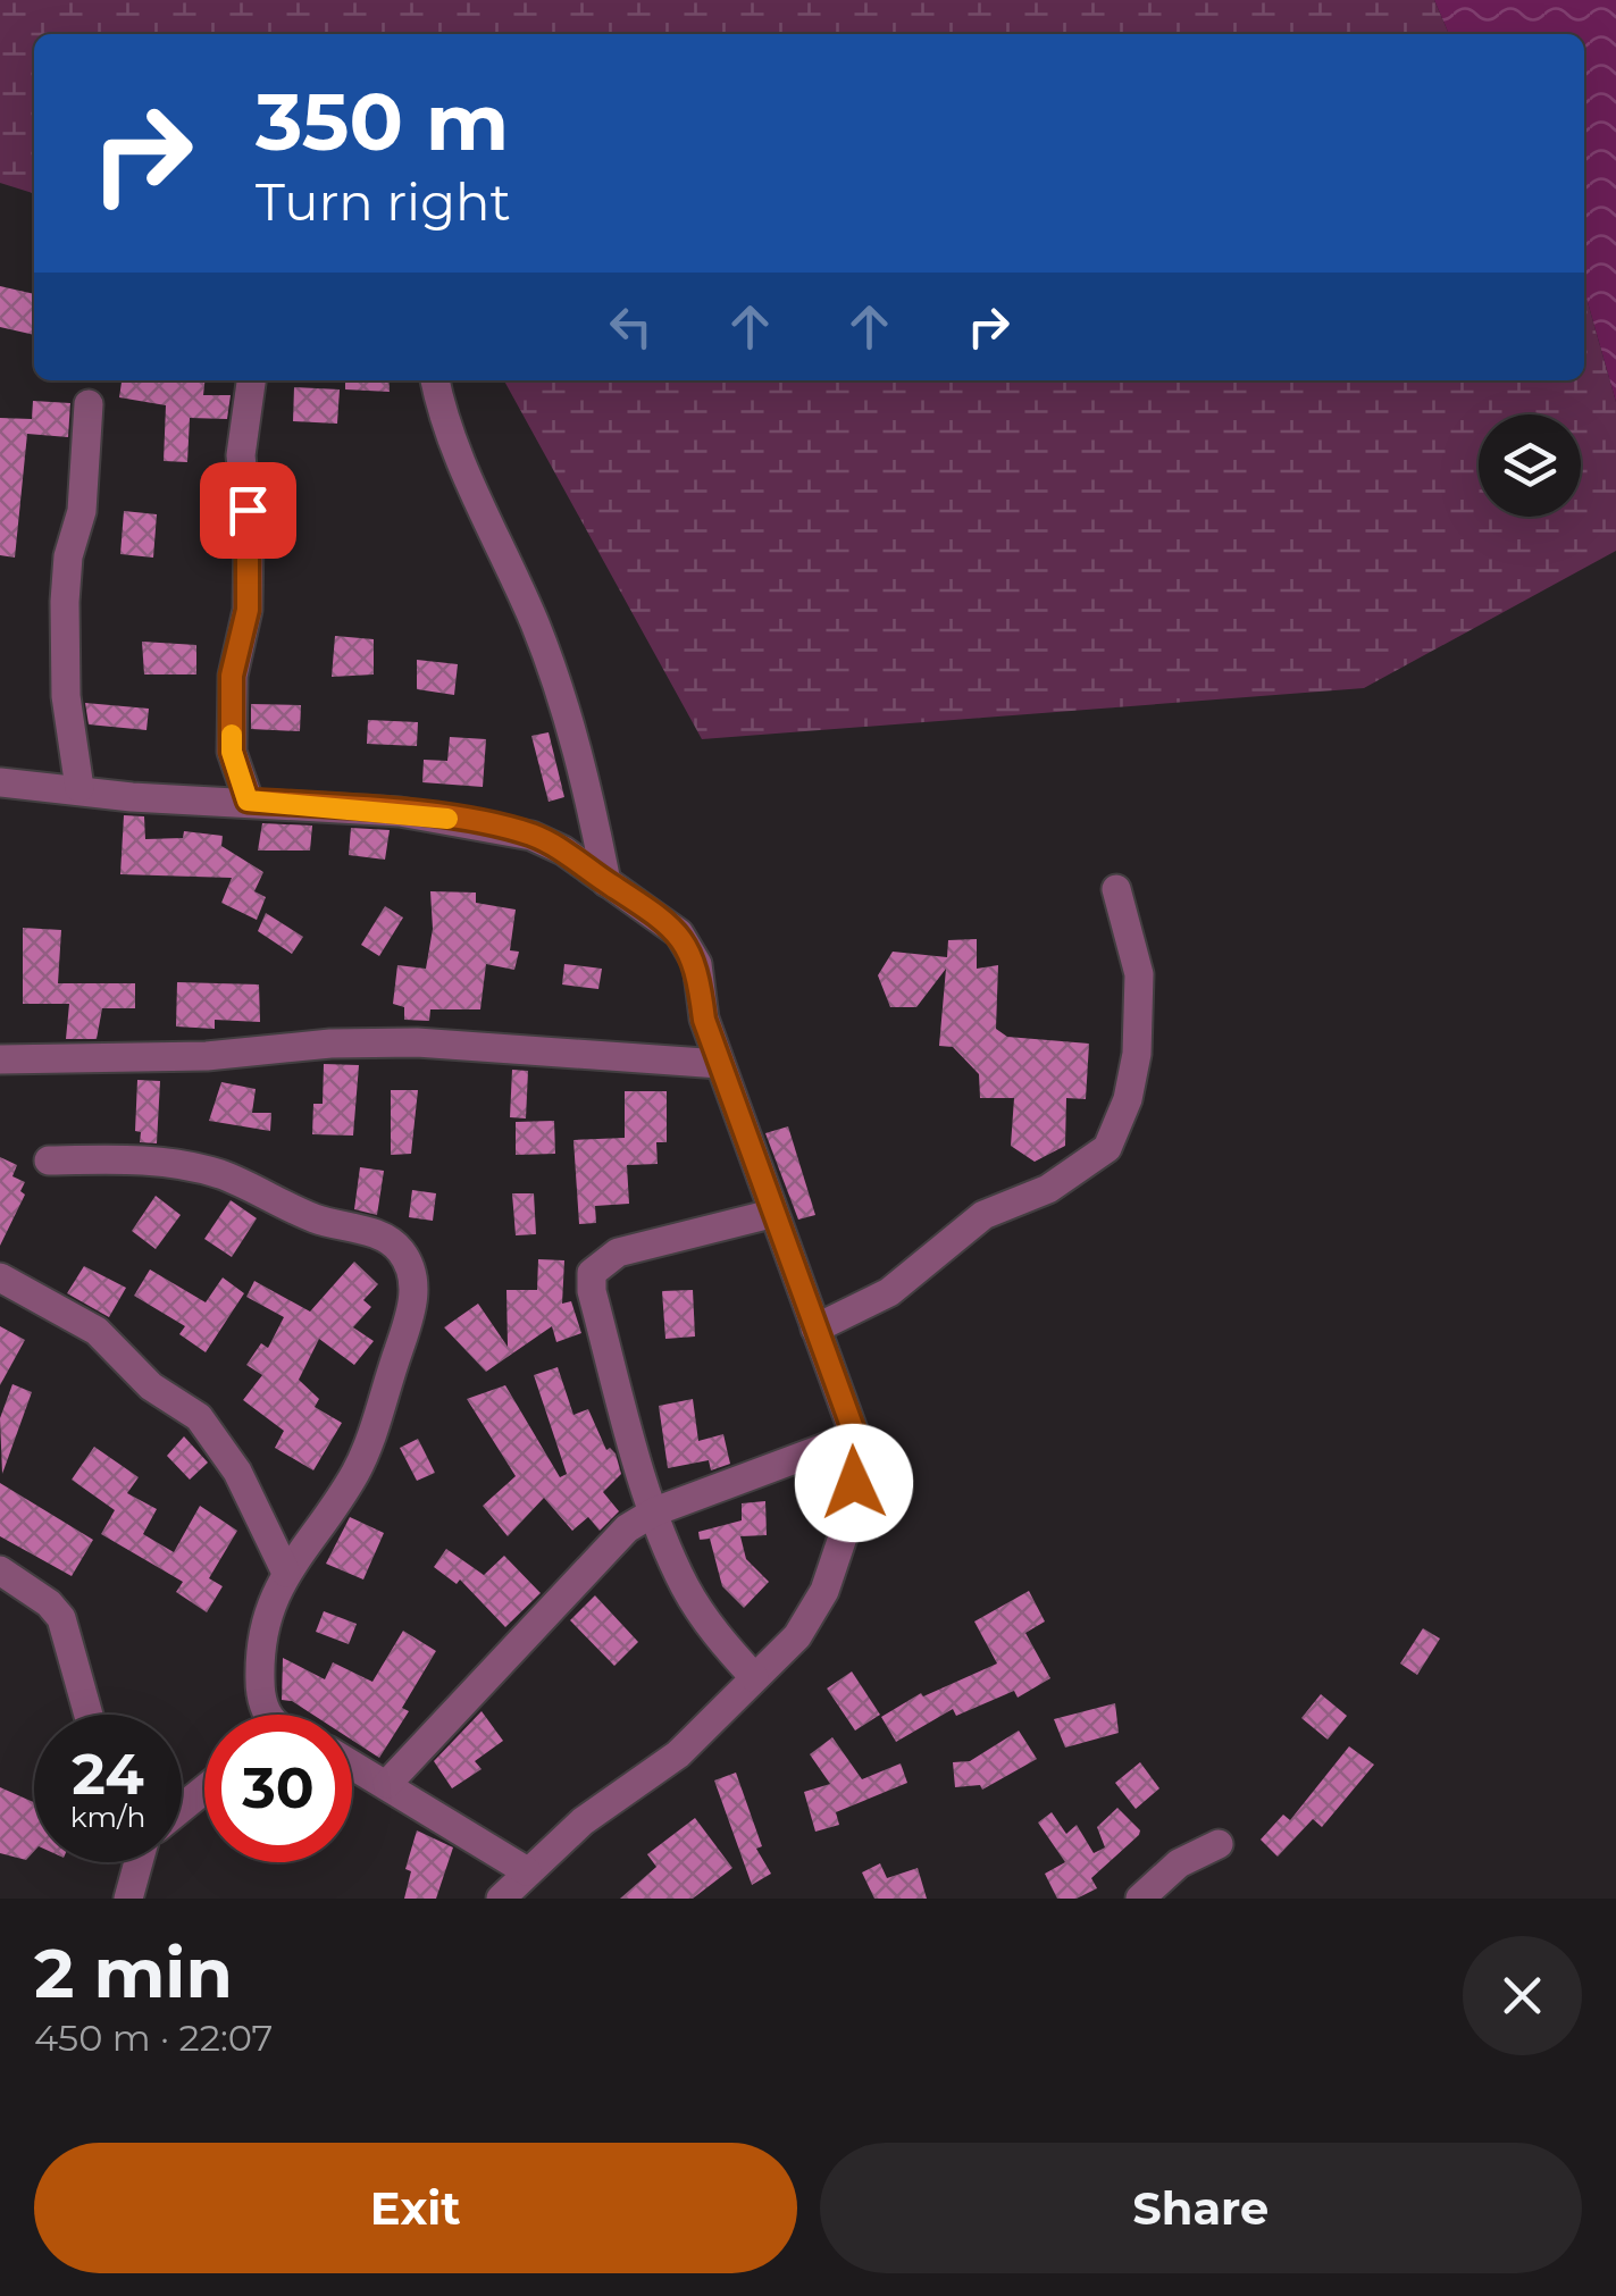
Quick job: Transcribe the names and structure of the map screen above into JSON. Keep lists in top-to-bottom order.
{
  "page": {
    "turn": ["350 m", "Turn right"],
    "speed": "24 km/h",
    "limit": "30",
    "heading": ["2 min", "450 m · 22:07"],
    "buttons": ["Exit", "Share"]
  }
}
